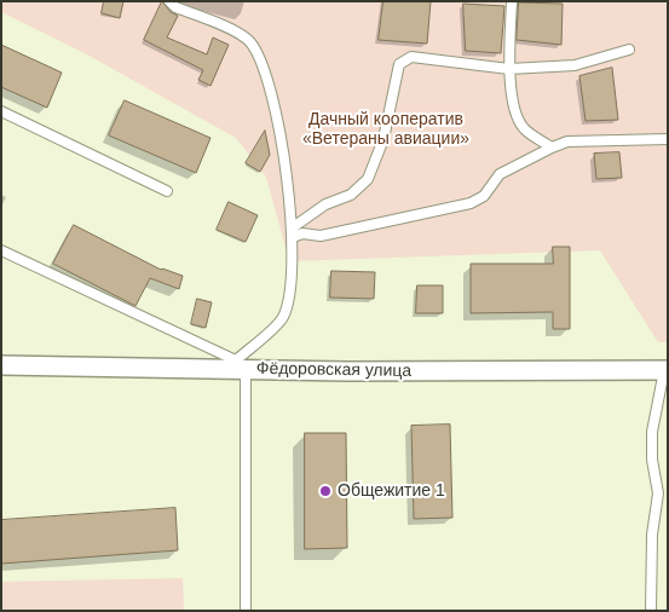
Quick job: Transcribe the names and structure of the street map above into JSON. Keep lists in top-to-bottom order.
{
  "streets": {
    "street": ["Фёдоровская улица"]
  },
  "parks": ["Дачный кооператив «Ветераны авиации»"],
  "places": ["Общежитие 1"]
}
